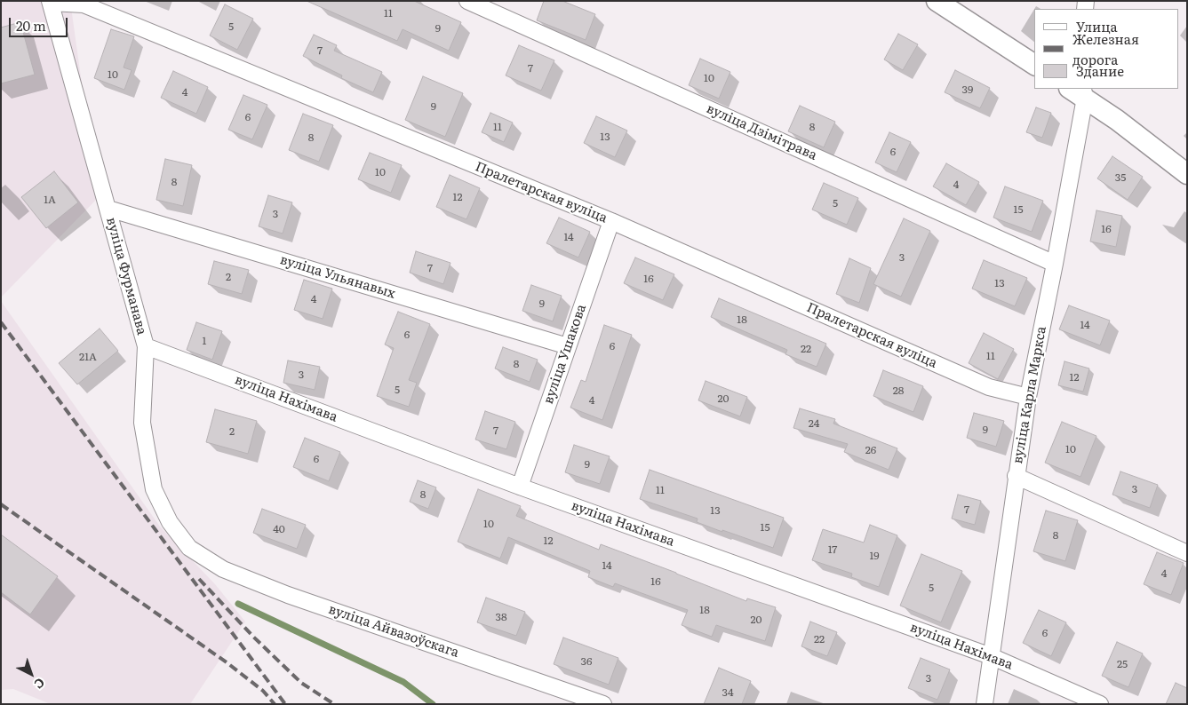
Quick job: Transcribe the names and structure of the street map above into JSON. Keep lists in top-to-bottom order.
{
  "streets": {
    "street": [
      "вуліца Дзімітрава",
      "Пралетарская вуліца",
      "вуліца Фурманава",
      "вуліца Ульянавых",
      "вуліца Ушакова",
      "вуліца Карла Маркса",
      "вуліца Нахімава",
      "вуліца Айвазоўскага"
    ]
  },
  "crossings": [
    ["вуліца Дзімітрава", "вуліца Карла Маркса"],
    ["Пралетарская вуліца", "вуліца Фурманава"],
    ["Пралетарская вуліца", "вуліца Ушакова"],
    ["Пралетарская вуліца", "вуліца Карла Маркса"],
    ["вуліца Фурманава", "вуліца Ульянавых"],
    ["вуліца Фурманава", "вуліца Нахімава"],
    ["вуліца Фурманава", "вуліца Айвазоўскага"],
    ["вуліца Ульянавых", "вуліца Ушакова"],
    ["вуліца Ушакова", "вуліца Нахімава"],
    ["вуліца Карла Маркса", "вуліца Нахімава"]
  ],
  "house_numbers": [
    "11",
    "5",
    "9",
    "7",
    "7",
    "10",
    "10",
    "39",
    "4",
    "9",
    "6",
    "11",
    "8",
    "13",
    "8",
    "6",
    "10",
    "35",
    "8",
    "4",
    "12",
    "1А",
    "5",
    "15",
    "3",
    "16",
    "14",
    "3",
    "7",
    "2",
    "16",
    "13",
    "4",
    "9",
    "18",
    "14",
    "6",
    "1",
    "6",
    "22",
    "11",
    "21А",
    "8",
    "3",
    "12",
    "5",
    "28",
    "20",
    "4",
    "24",
    "9",
    "7",
    "2",
    "10",
    "26",
    "6",
    "9",
    "3",
    "11",
    "8",
    "7",
    "13",
    "10",
    "15",
    "40",
    "8",
    "12",
    "17",
    "19",
    "14",
    "4",
    "16",
    "5",
    "18",
    "38",
    "20",
    "6",
    "22",
    "36",
    "25",
    "3",
    "34"
  ],
  "legend": ["Улица", "Железная дорога", "Здание"],
  "scale_bar": "20 m",
  "north": "bottom right"
}
